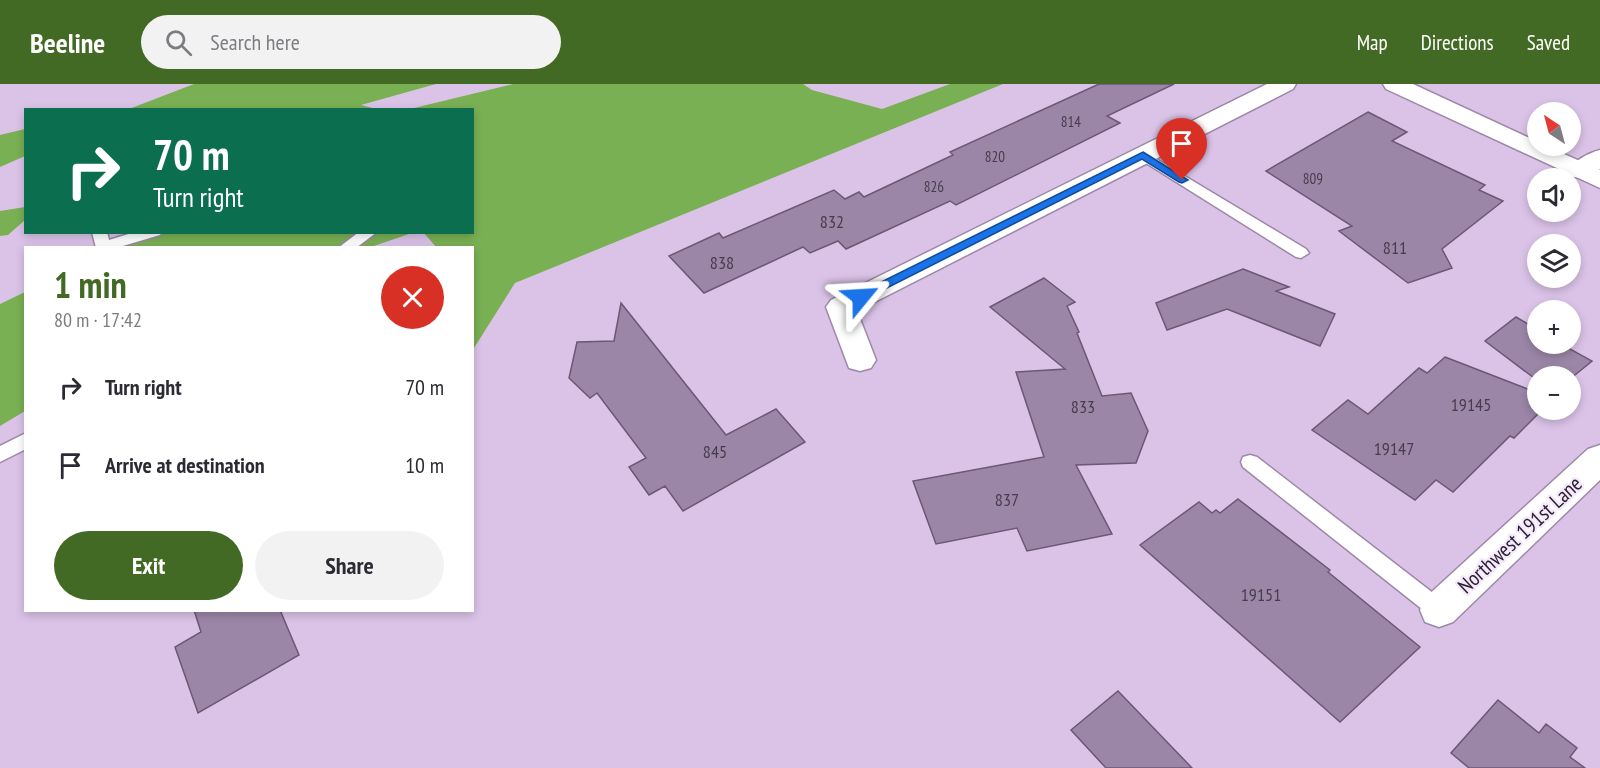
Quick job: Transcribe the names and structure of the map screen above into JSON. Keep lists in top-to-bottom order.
{
  "streets": {
    "street": ["Northwest 191st Lane"]
  },
  "house_numbers": [
    "814",
    "820",
    "809",
    "826",
    "832",
    "811",
    "838",
    "19145",
    "833",
    "19147",
    "845",
    "837",
    "19151"
  ],
  "north": "top left",
  "page": {
    "header": "Beeline",
    "search": "Search here",
    "nav": ["Map", "Directions", "Saved"],
    "map_buttons": ["+", "−"],
    "turn": ["70 m", "Turn right"],
    "heading": ["1 min", "80 m · 17:42"],
    "list": [
      {
        "name": "Turn right",
        "value": "70 m"
      },
      {
        "name": "Arrive at destination",
        "value": "10 m"
      }
    ],
    "buttons": ["Exit", "Share"]
  }
}
